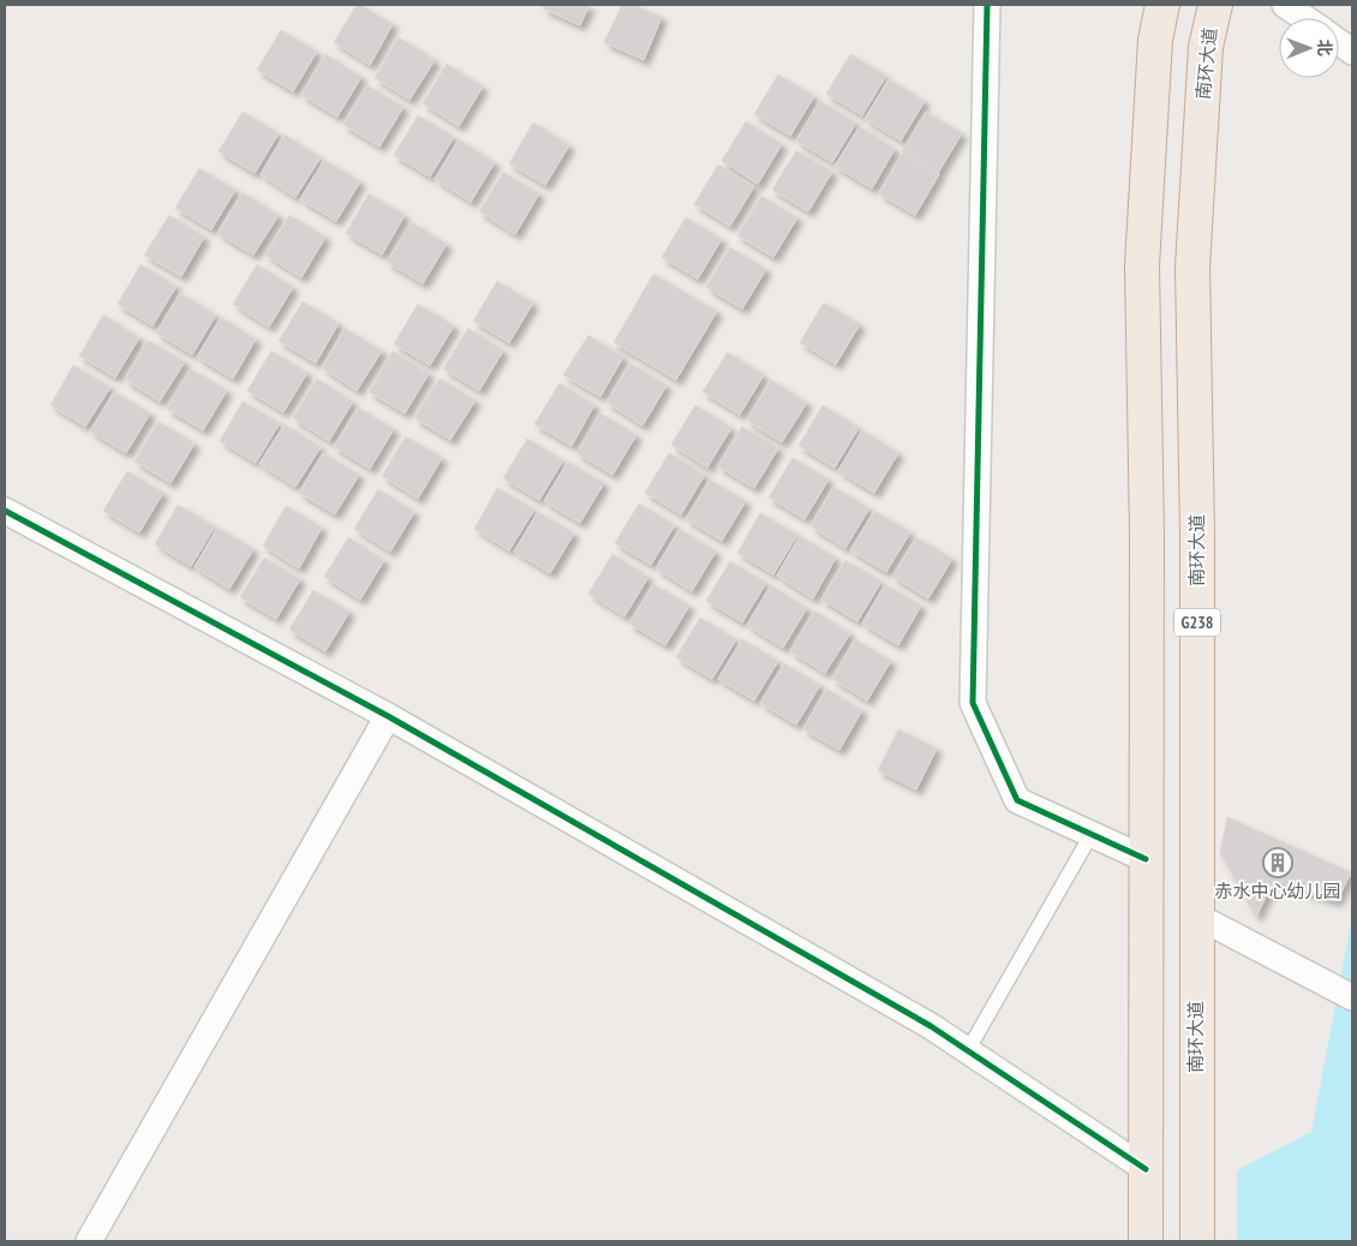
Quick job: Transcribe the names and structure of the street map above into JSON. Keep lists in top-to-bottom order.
{
  "streets": {
    "highway": ["南环大道", "G238"]
  },
  "places": {
    "building": ["赤水中心幼儿园"]
  },
  "north": "right"
}
